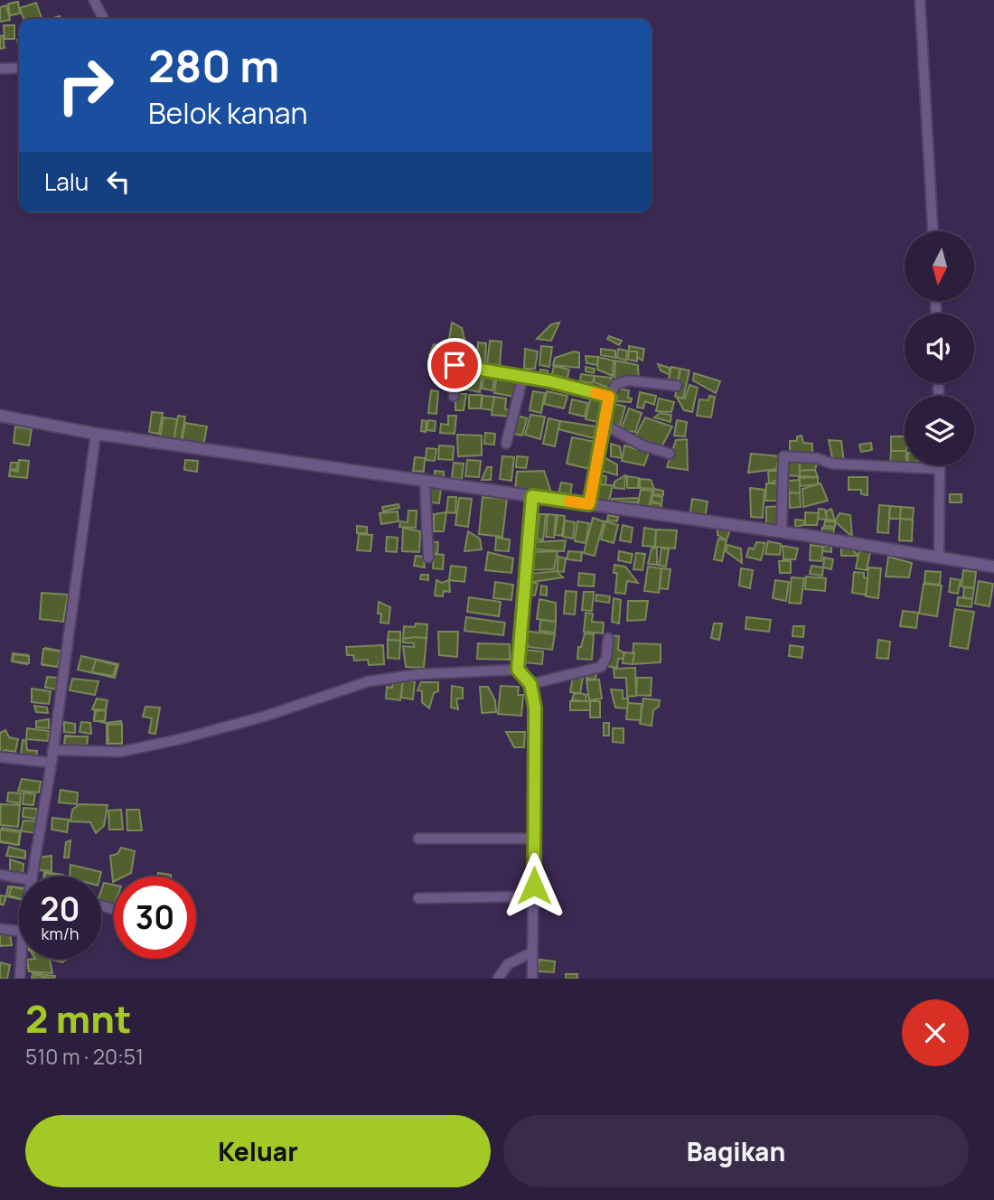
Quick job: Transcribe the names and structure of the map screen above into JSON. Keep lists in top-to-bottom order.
{
  "north": "bottom",
  "page": {
    "turn": ["280 m", "Belok kanan"],
    "then": "Lalu",
    "speed": "20 km/h",
    "limit": "30",
    "heading": ["2 mnt", "510 m · 20:51"],
    "buttons": ["Keluar", "Bagikan"]
  }
}
